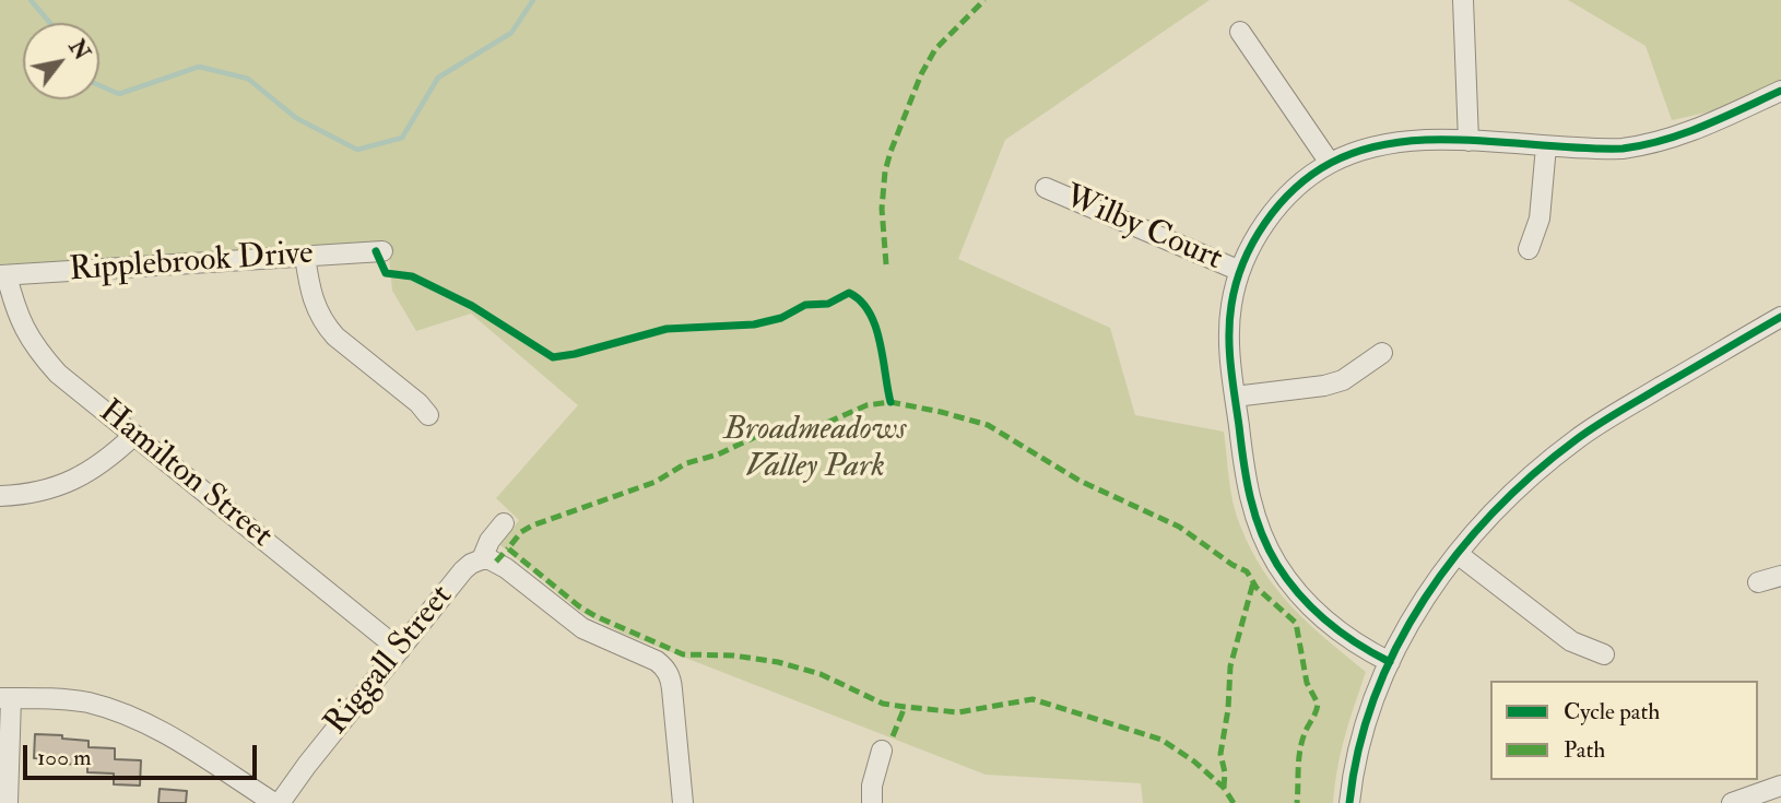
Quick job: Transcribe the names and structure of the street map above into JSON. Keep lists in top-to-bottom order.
{
  "streets": {
    "street": [
      "Wilby Court",
      "Ripplebrook Drive",
      "Hamilton Street",
      "Riggall Street"
    ]
  },
  "crossings": [
    ["Ripplebrook Drive", "Hamilton Street"],
    ["Hamilton Street", "Riggall Street"]
  ],
  "parks": ["Broadmeadows Valley Park"],
  "legend": ["Cycle path", "Path"],
  "scale_bar": "100 m",
  "north": "top right"
}
